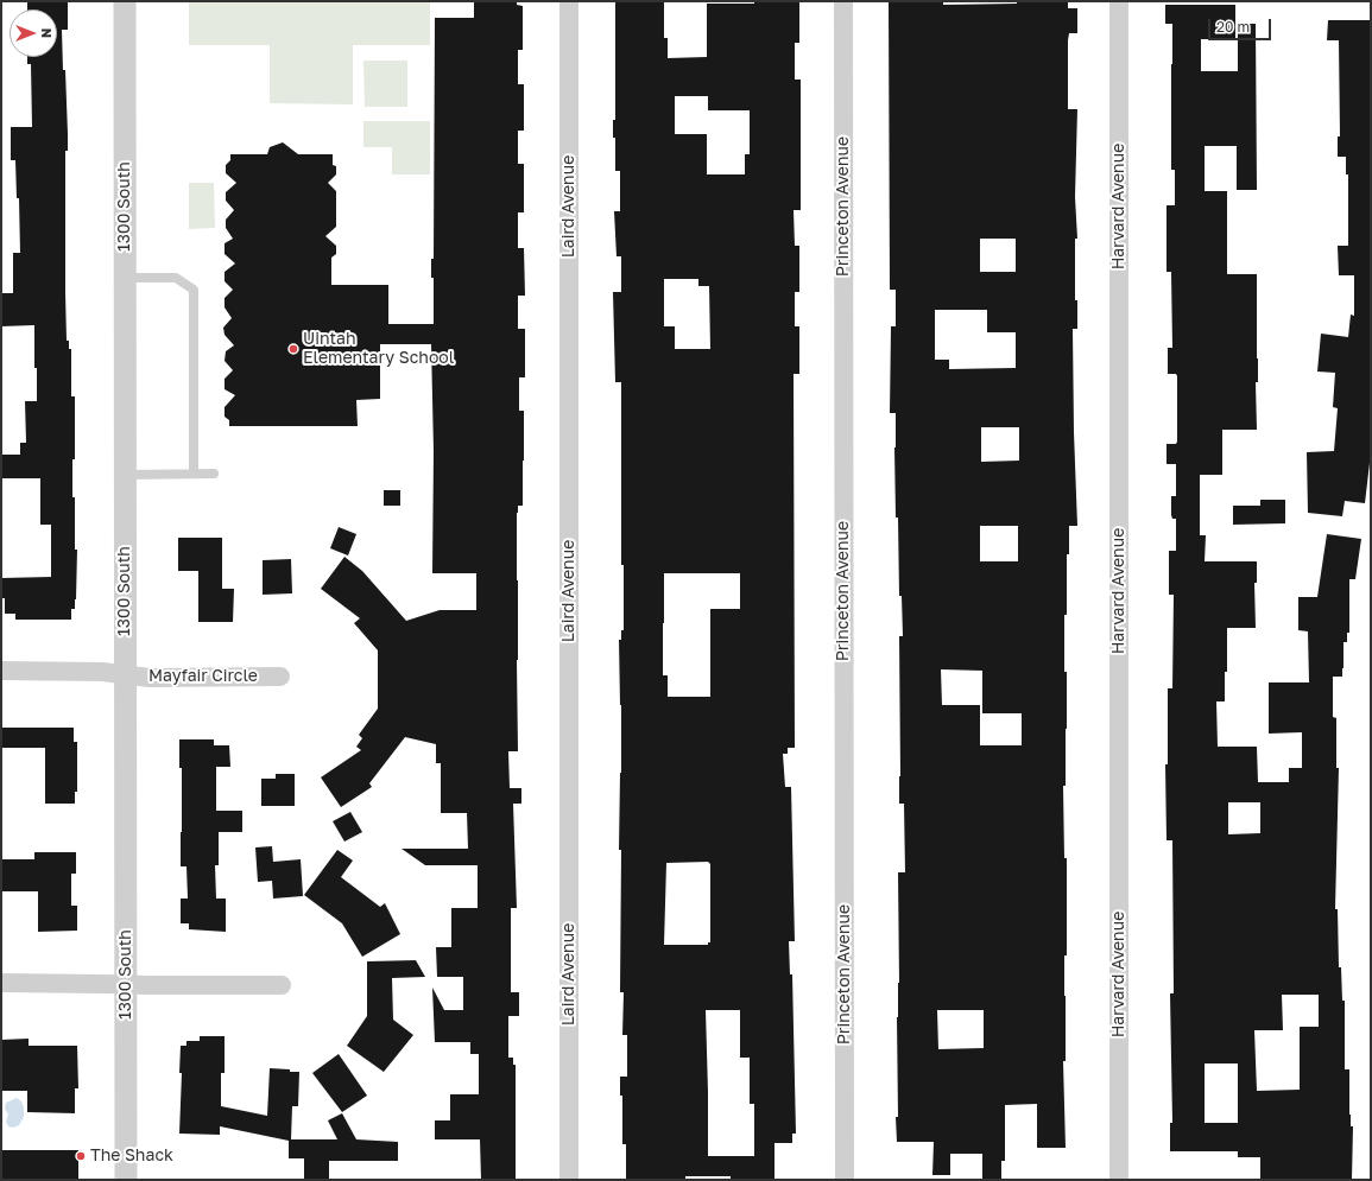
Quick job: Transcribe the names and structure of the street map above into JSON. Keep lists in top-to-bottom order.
{
  "streets": {
    "street": [
      "1300 South",
      "Laird Avenue",
      "Princeton Avenue",
      "Harvard Avenue",
      "Mayfair Circle"
    ]
  },
  "crossings": [
    ["1300 South", "Mayfair Circle"]
  ],
  "places": ["Uintah Elementary School", "The Shack"],
  "scale_bar": "20 m",
  "north": "right"
}
